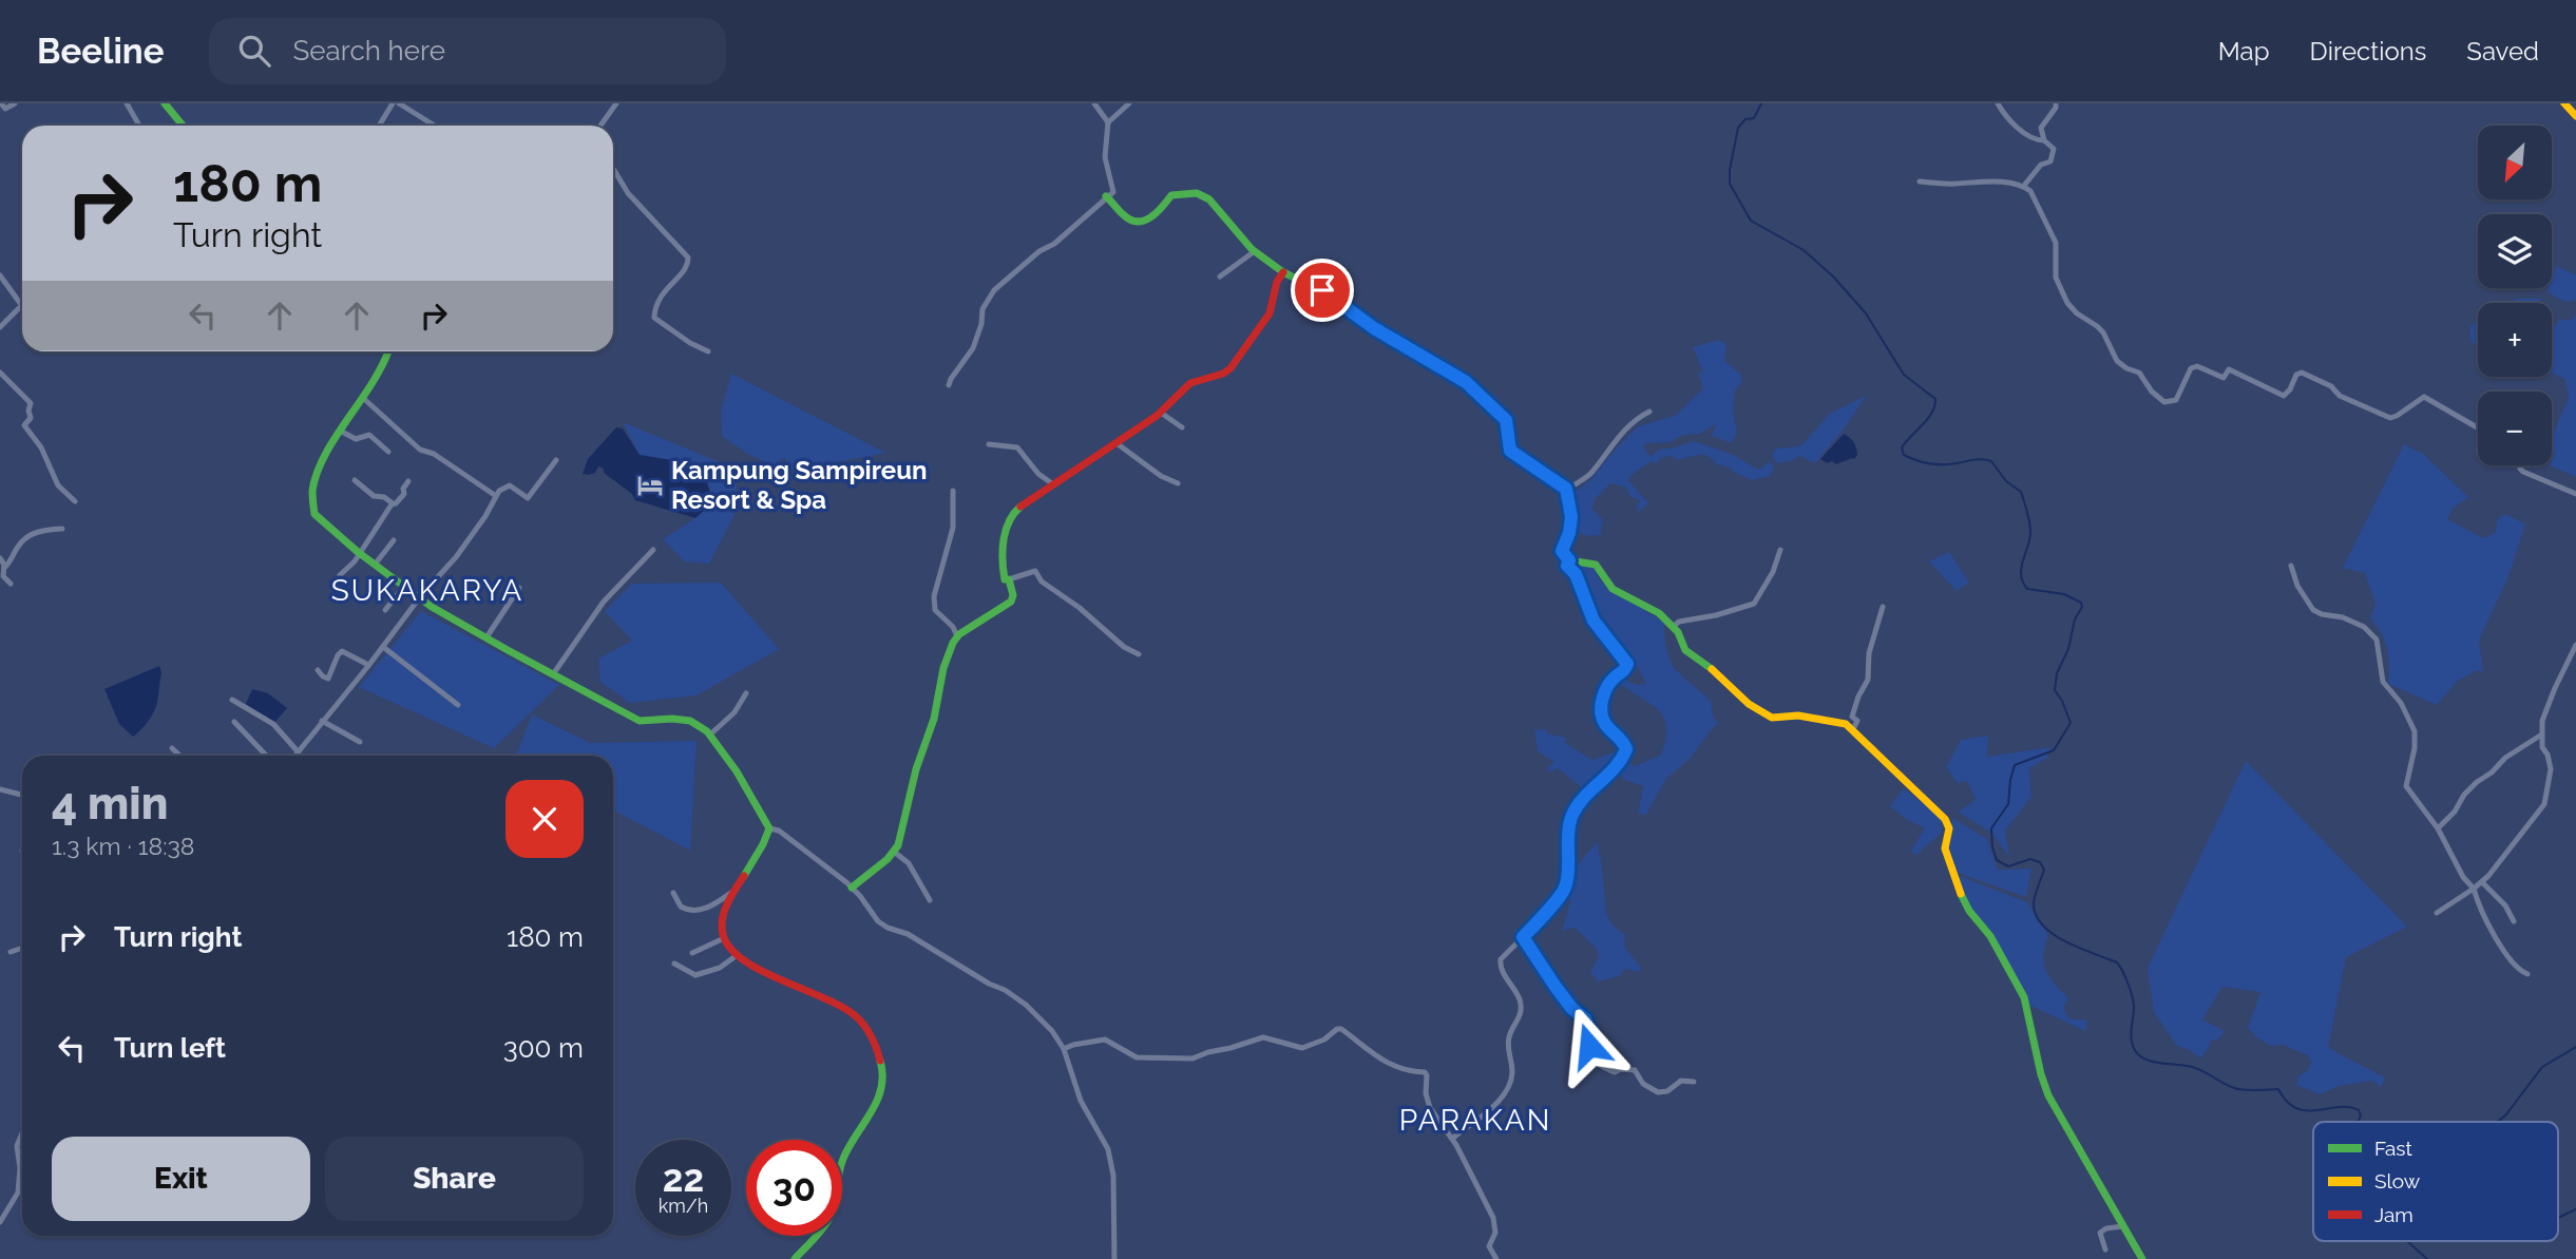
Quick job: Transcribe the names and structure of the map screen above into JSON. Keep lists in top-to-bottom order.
{
  "districts": ["SUKAKARYA", "PARAKAN"],
  "places": {
    "hotel": ["Kampung Sampireun Resort & Spa"]
  },
  "legend": ["Fast", "Slow", "Jam"],
  "north": "bottom left",
  "page": {
    "header": "Beeline",
    "search": "Search here",
    "nav": ["Map", "Directions", "Saved"],
    "map_buttons": ["+", "−"],
    "turn": ["180 m", "Turn right"],
    "heading": ["4 min", "1.3 km · 18:38"],
    "list": [
      {
        "name": "Turn right",
        "value": "180 m"
      },
      {
        "name": "Turn left",
        "value": "300 m"
      }
    ],
    "buttons": ["Exit", "Share"],
    "speed": "22 km/h",
    "limit": "30"
  }
}
